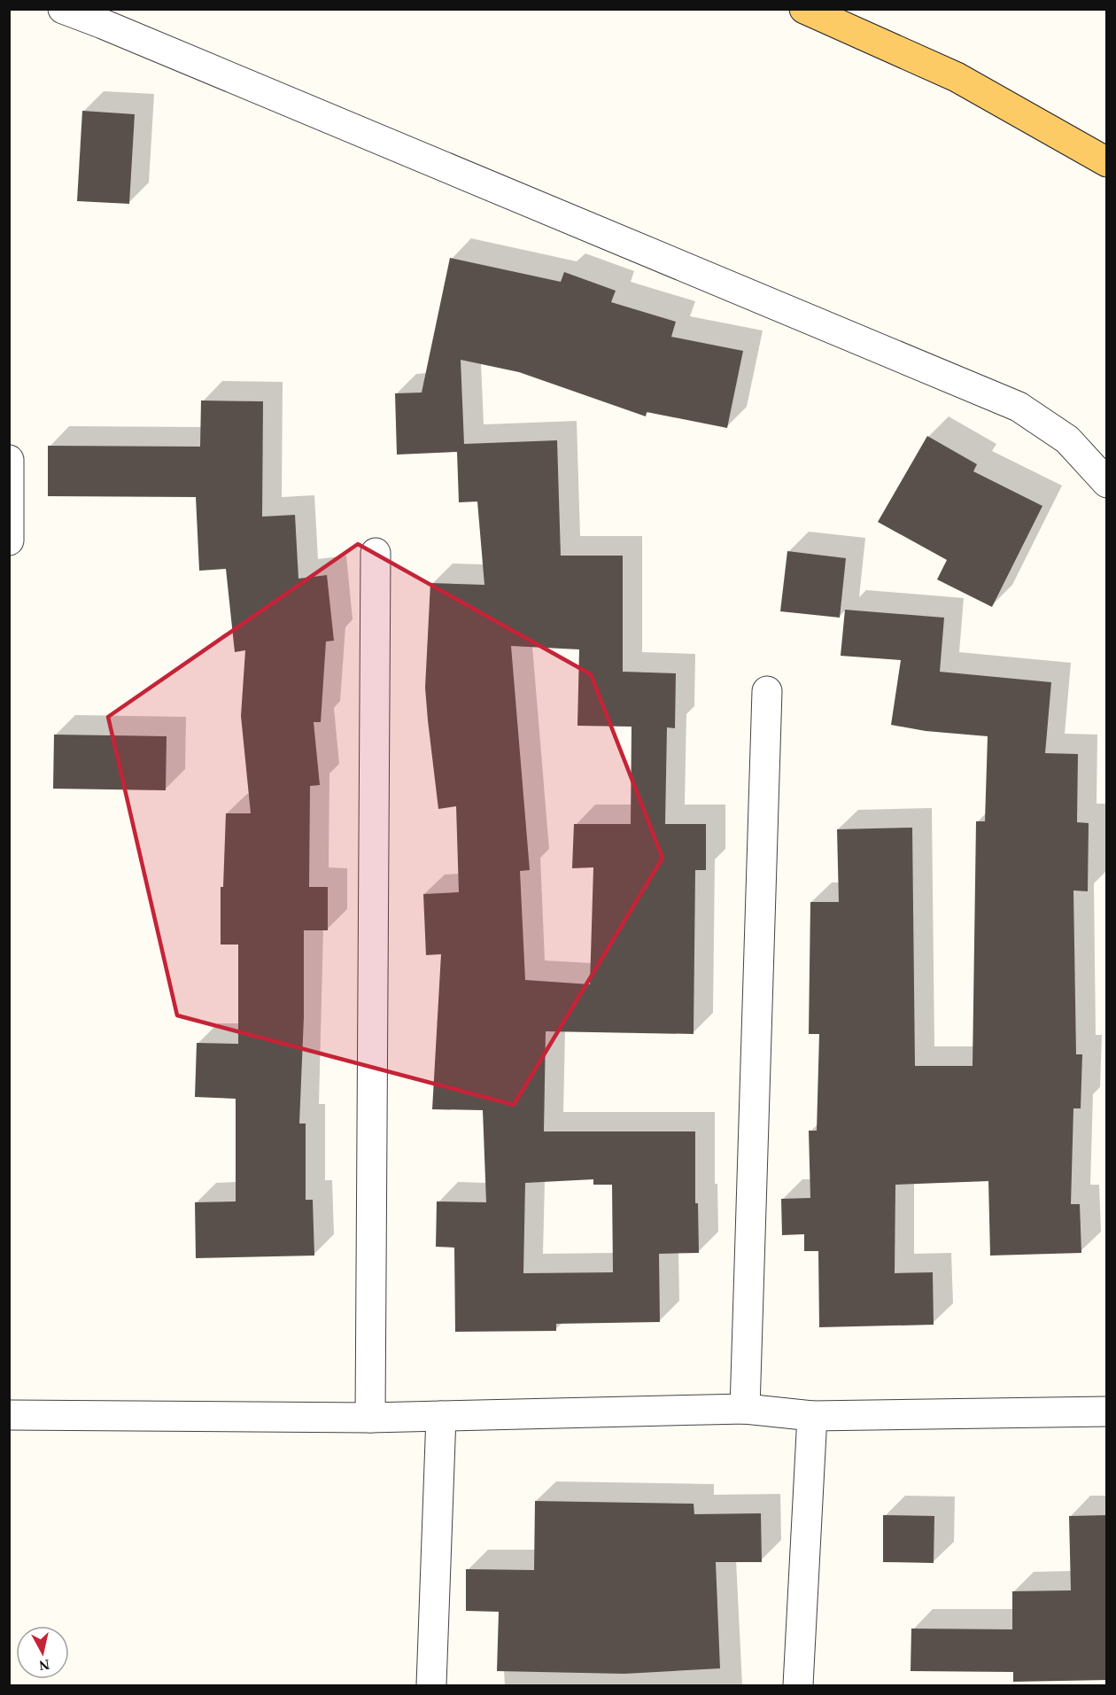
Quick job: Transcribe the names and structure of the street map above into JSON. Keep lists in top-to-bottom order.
{
  "north": "bottom"
}
